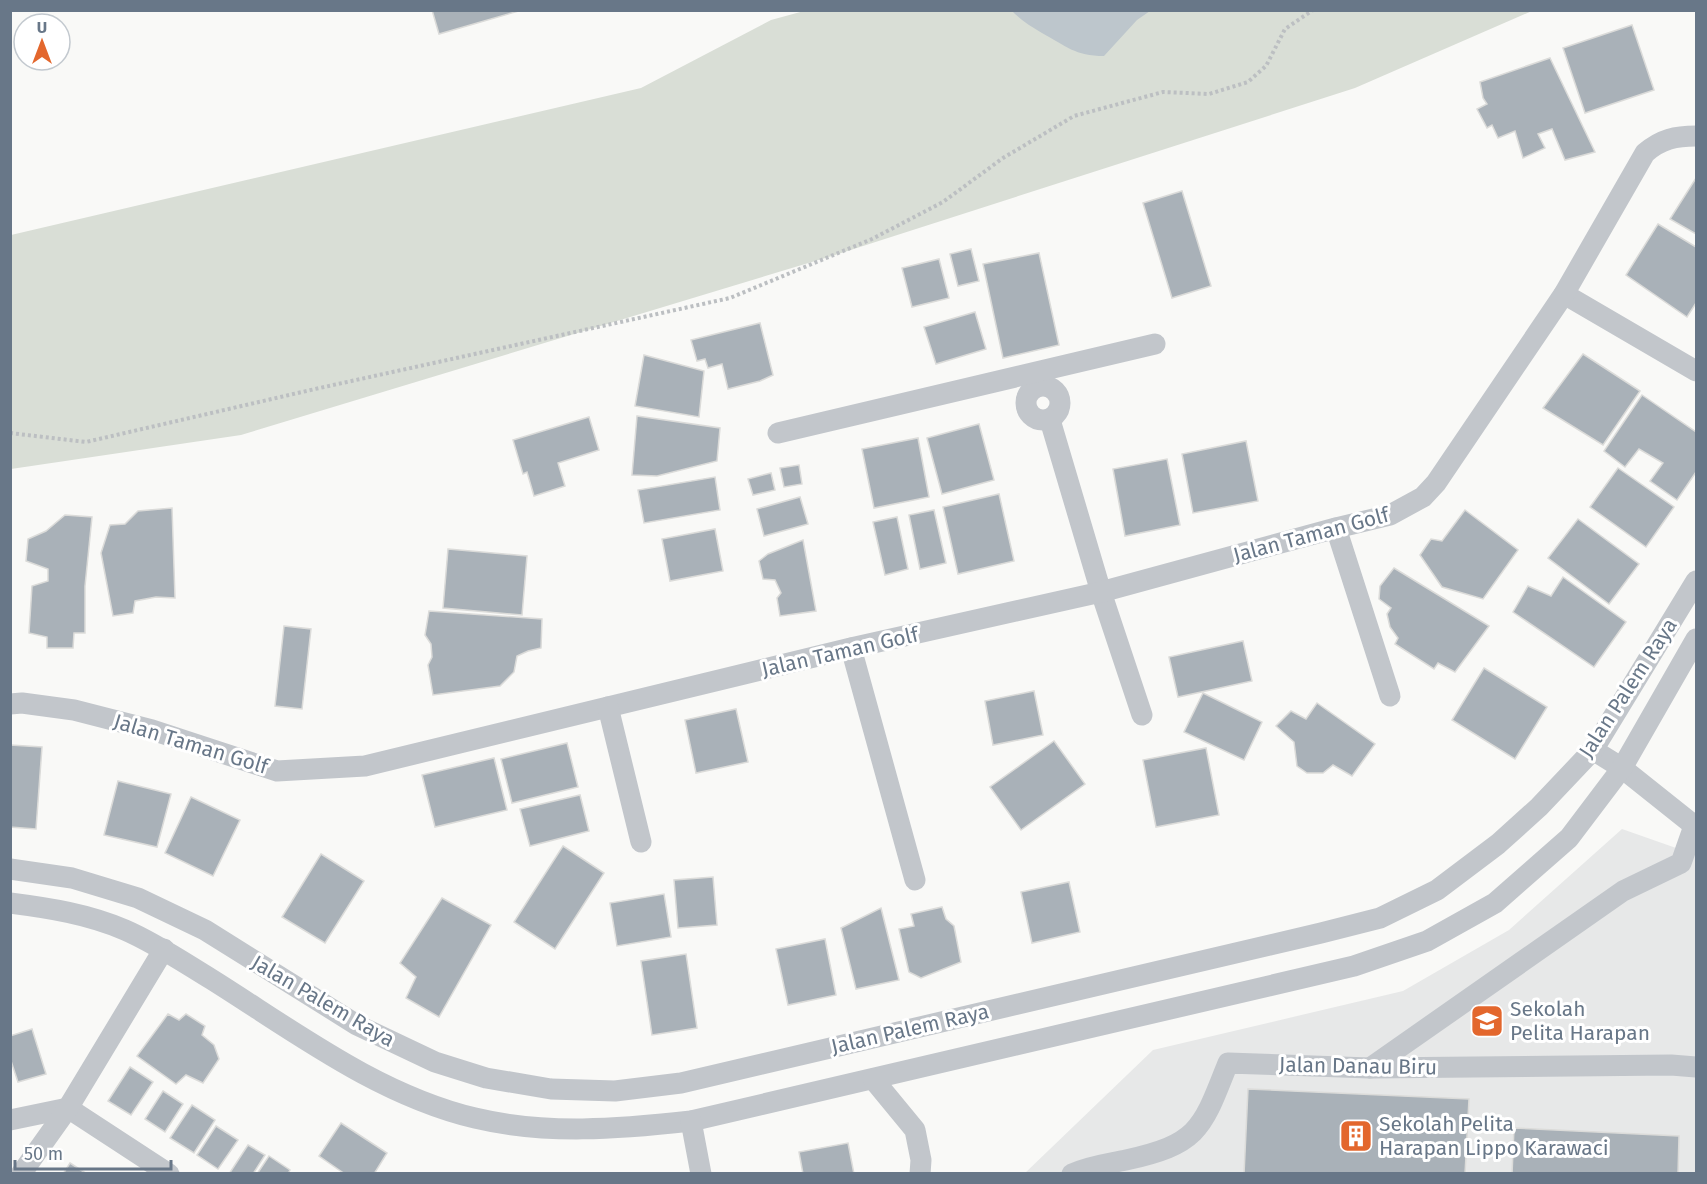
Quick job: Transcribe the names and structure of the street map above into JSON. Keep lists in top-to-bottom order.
{
  "streets": {
    "street": ["Jalan Taman Golf", "Jalan Palem Raya", "Jalan Danau Biru"]
  },
  "places": {
    "school or university": ["Sekolah Pelita Harapan"],
    "building": ["Sekolah Pelita Harapan Lippo Karawaci"]
  },
  "scale_bar": "50 m",
  "north": "top"
}
